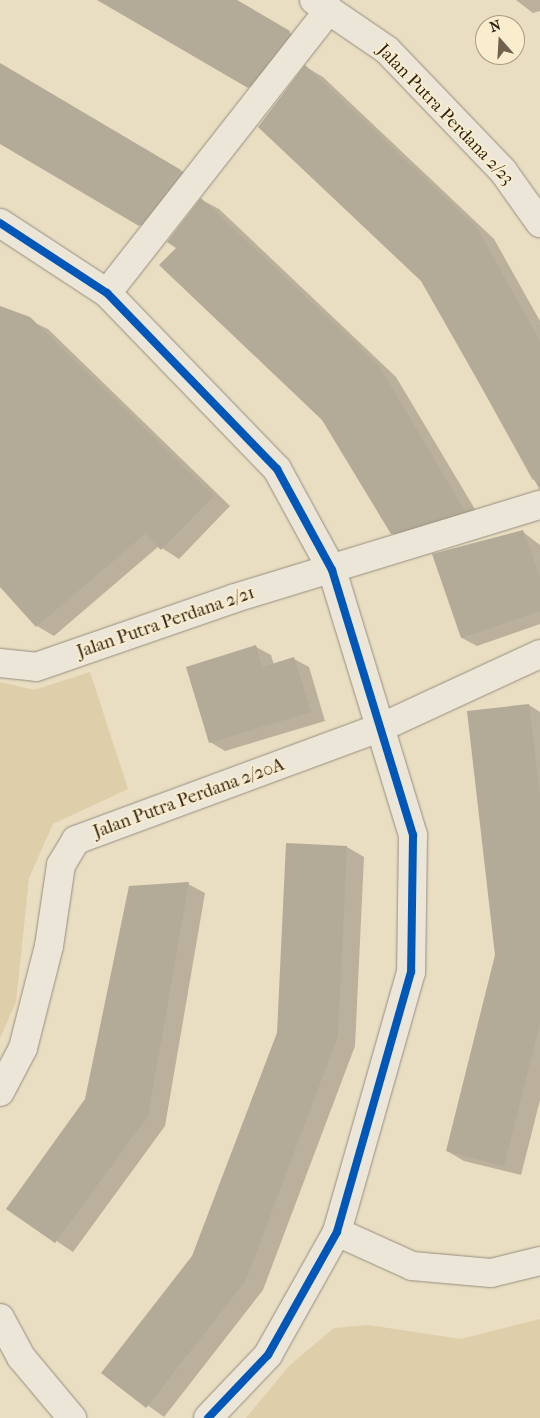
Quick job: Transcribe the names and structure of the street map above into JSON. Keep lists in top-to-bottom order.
{
  "streets": {
    "street": ["Jalan Putra Perdana 2/23", "Jalan Putra Perdana 2/21", "Jalan Putra Perdana 2/20A"]
  },
  "north": "top"
}
